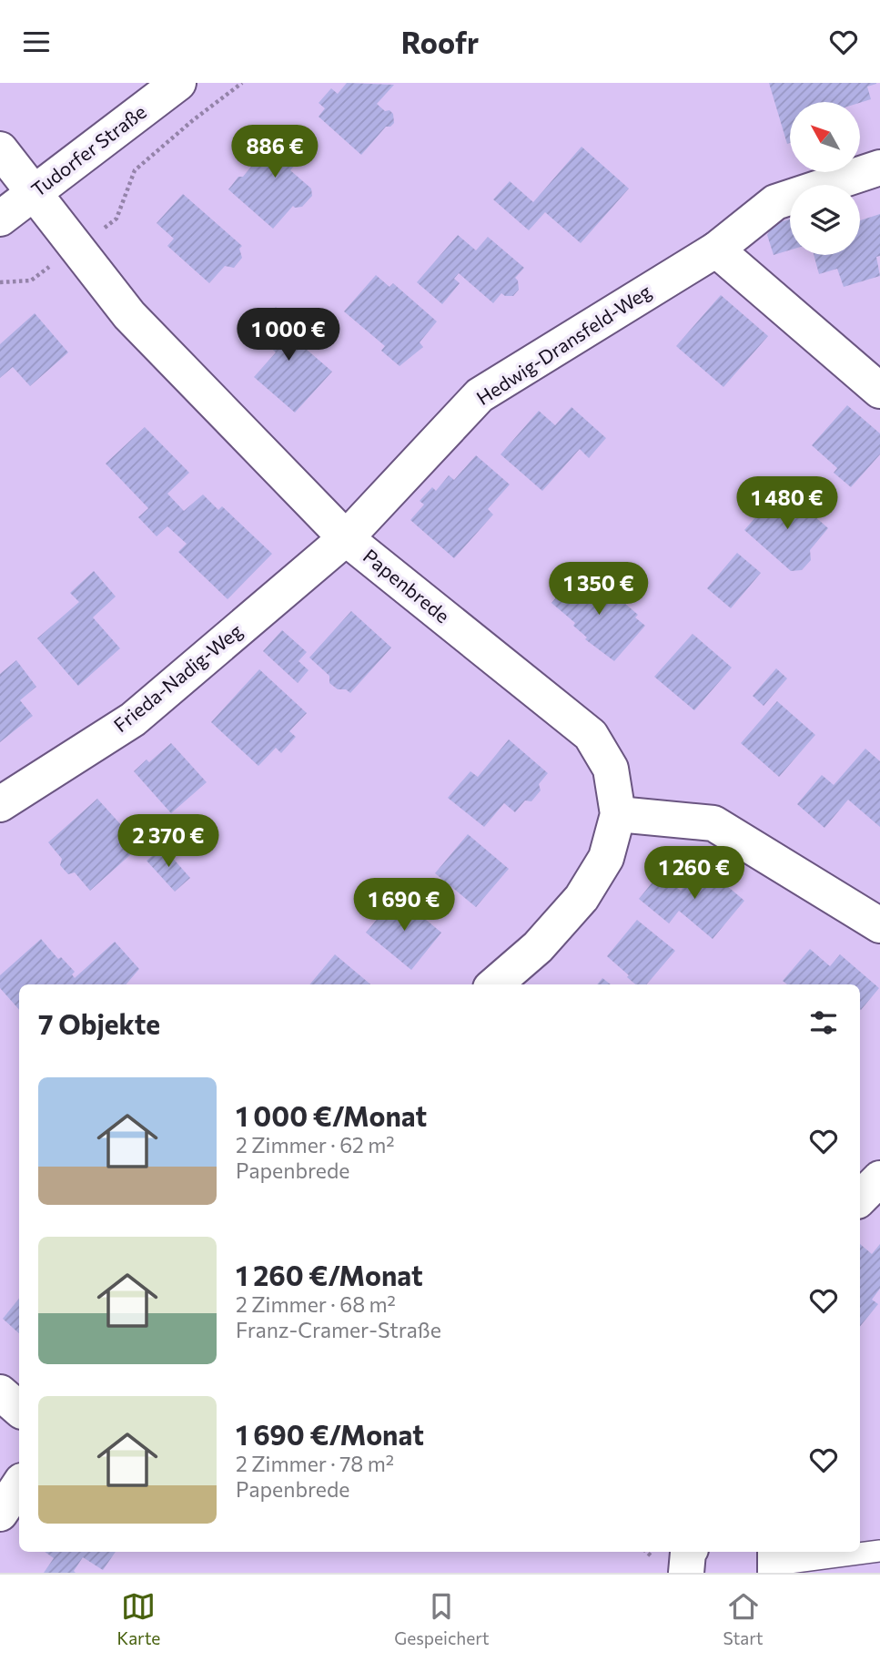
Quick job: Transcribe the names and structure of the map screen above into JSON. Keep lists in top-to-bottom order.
{
  "streets": {
    "street": [
      "Tudorfer Straße",
      "Hedwig-Dransfeld-Weg",
      "Papenbrede",
      "Frieda-Nadig-Weg"
    ]
  },
  "crossings": [
    ["Tudorfer Straße", "Papenbrede"],
    ["Hedwig-Dransfeld-Weg", "Papenbrede"],
    ["Hedwig-Dransfeld-Weg", "Frieda-Nadig-Weg"],
    ["Papenbrede", "Frieda-Nadig-Weg"]
  ],
  "north": "top left",
  "page": {
    "header": "Roofr",
    "price": [
      "886 €",
      "1 000 €",
      "1 480 €",
      "1 350 €",
      "2 370 €",
      "1 260 €",
      "1 690 €"
    ],
    "heading": "7 Objekte",
    "list": [
      {
        "name": "1 000 €/Monat",
        "note": "2 Zimmer · 62 m² · Papenbrede"
      },
      {
        "name": "1 260 €/Monat",
        "note": "2 Zimmer · 68 m² · Franz-Cramer-Straße"
      },
      {
        "name": "1 690 €/Monat",
        "note": "2 Zimmer · 78 m² · Papenbrede"
      }
    ],
    "tabs": ["Karte", "Gespeichert", "Start"]
  }
}
